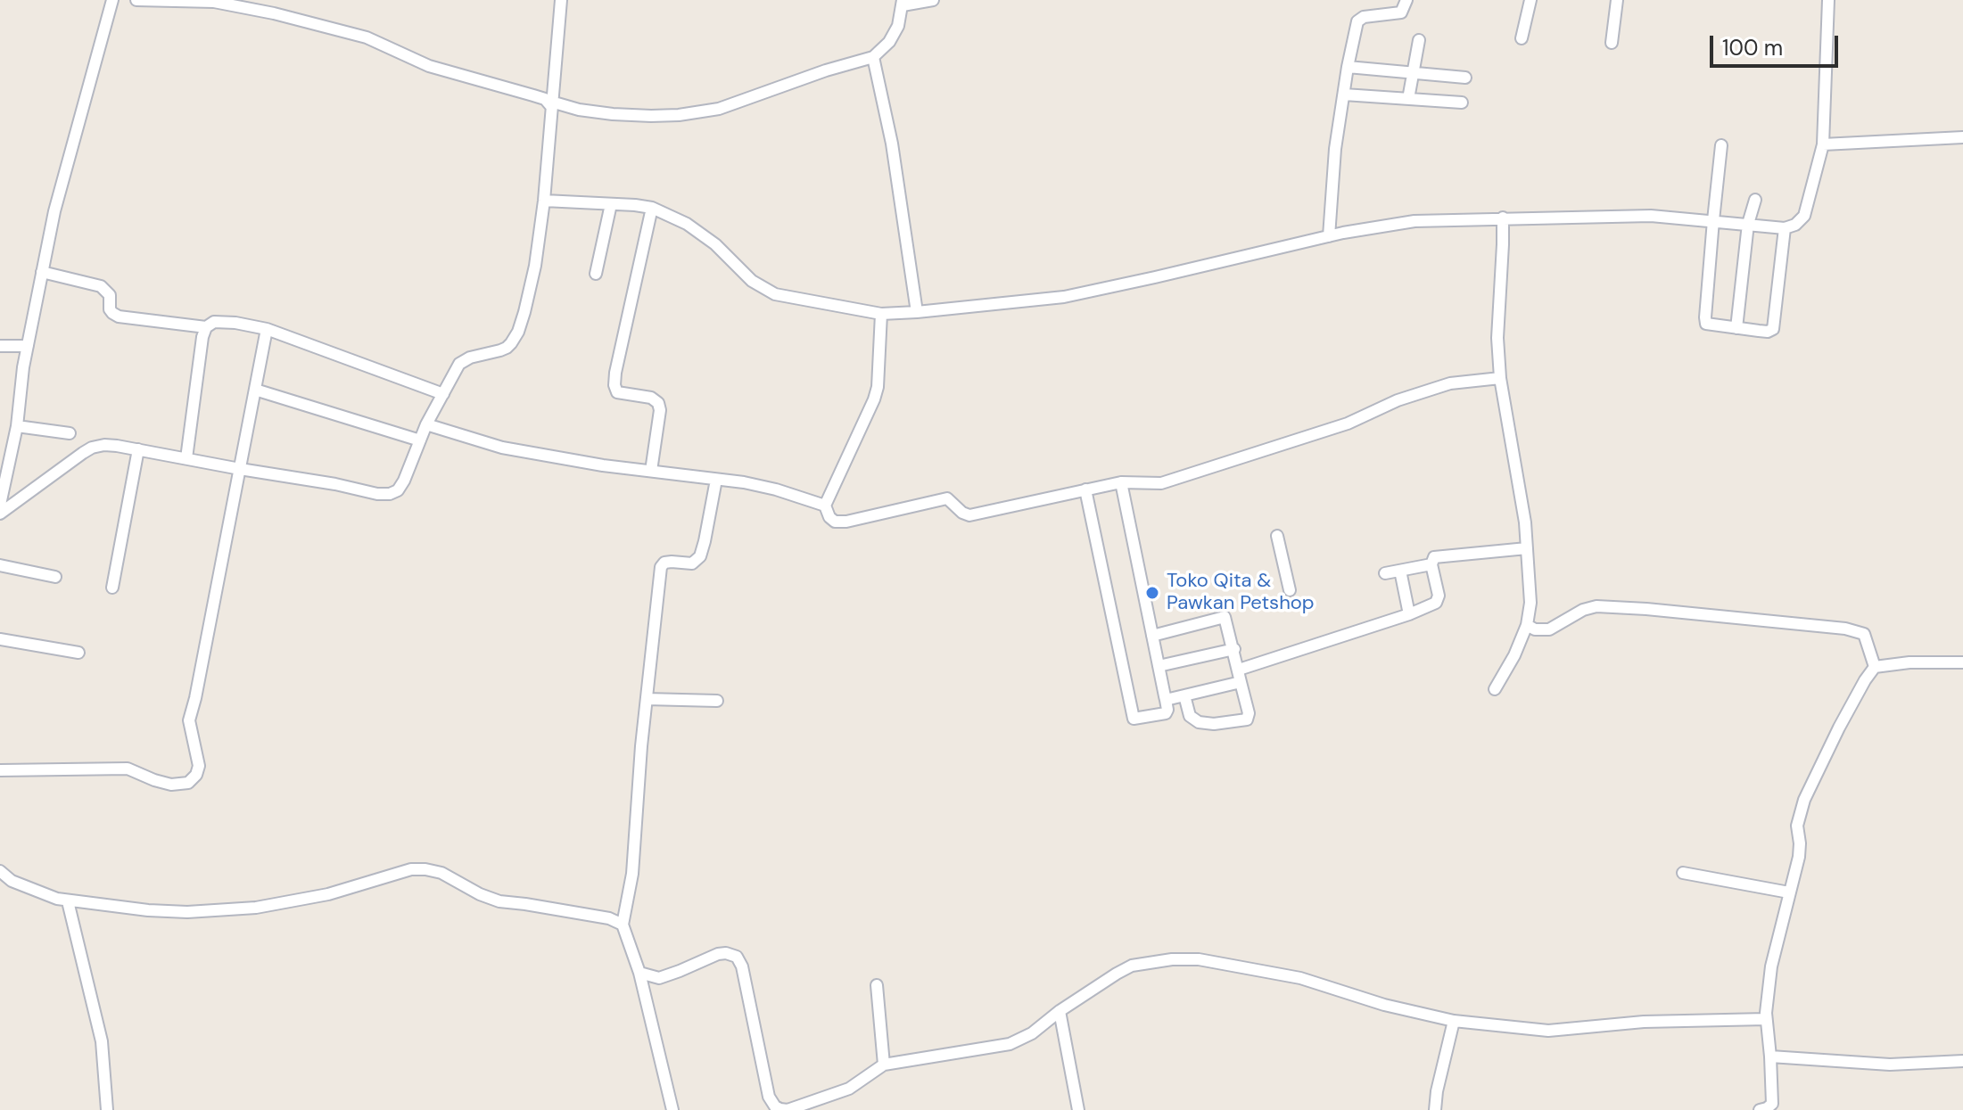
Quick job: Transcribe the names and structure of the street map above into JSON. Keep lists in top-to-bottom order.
{
  "places": ["Toko Qita & Pawkan Petshop"],
  "scale_bar": "100 m"
}
